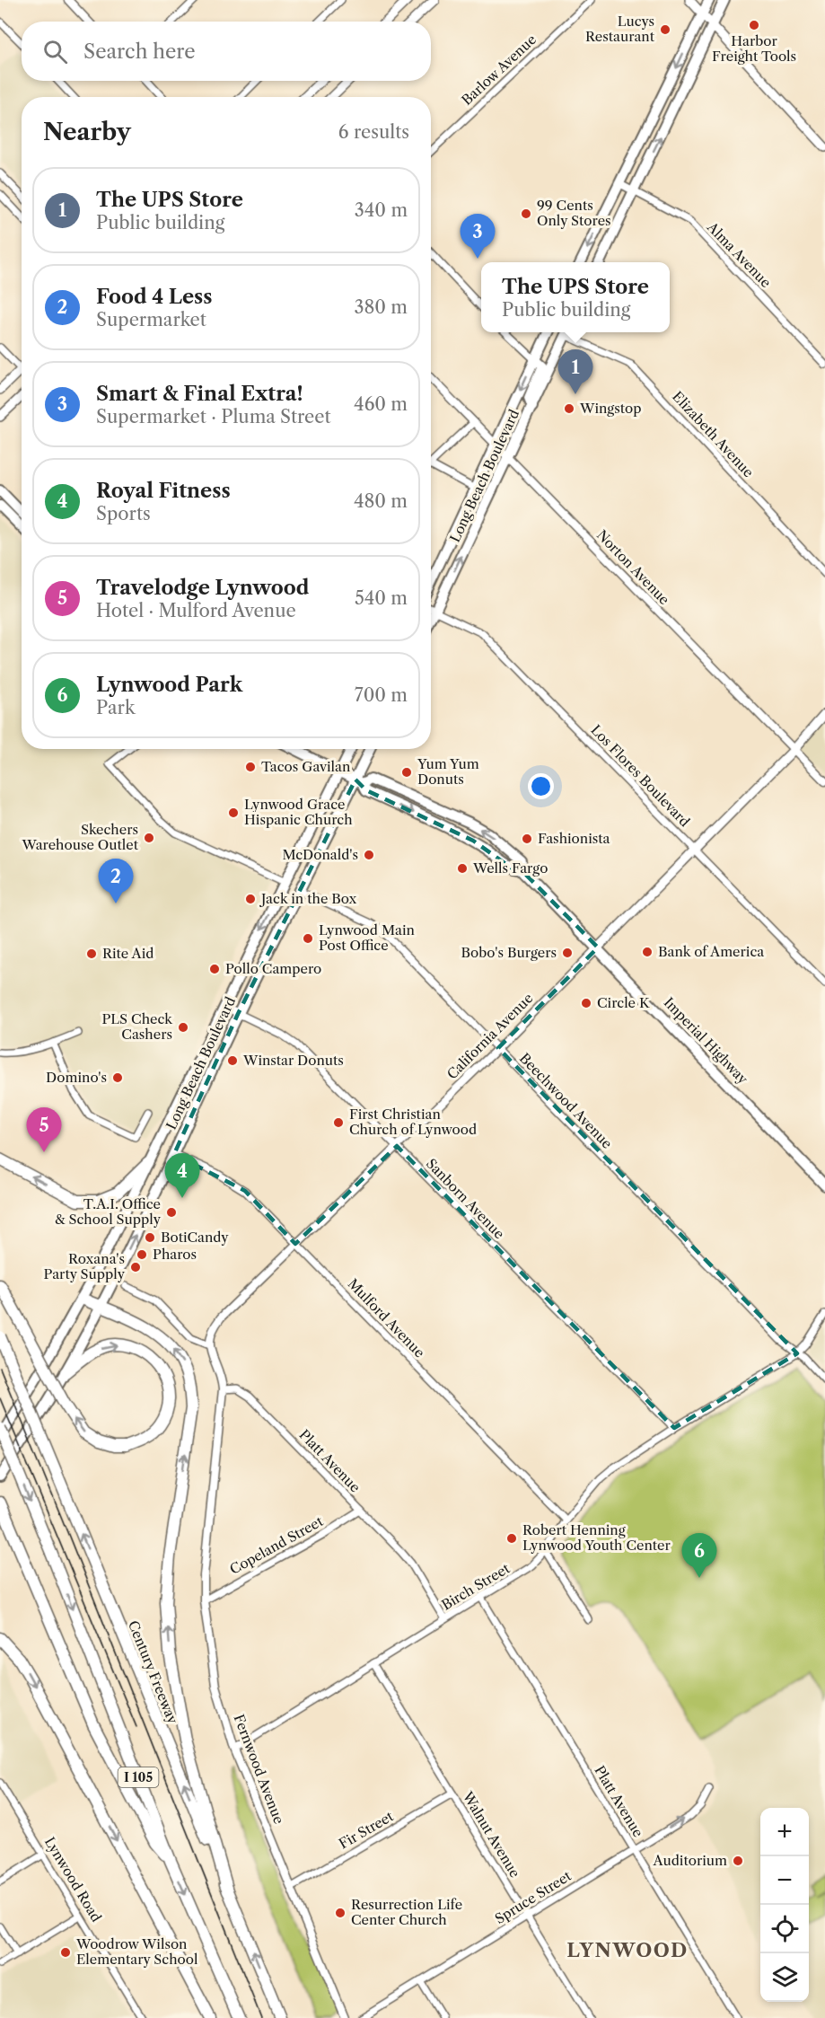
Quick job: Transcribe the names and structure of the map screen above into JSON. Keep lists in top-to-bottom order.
{
  "streets": {
    "highway": ["Century Freeway", "I 105"],
    "main road": ["Long Beach Boulevard", "California Avenue", "Imperial Highway"],
    "street": [
      "Barlow Avenue",
      "Alma Avenue",
      "Elizabeth Avenue",
      "Norton Avenue",
      "Los Flores Boulevard",
      "Beechwood Avenue",
      "Sanborn Avenue",
      "Mulford Avenue",
      "Platt Avenue",
      "Copeland Street",
      "Birch Street",
      "Fernwood Avenue",
      "Fir Street",
      "Walnut Avenue",
      "Lynwood Road",
      "Spruce Street"
    ]
  },
  "crossings": [
    ["Long Beach Boulevard", "Norton Avenue"],
    ["Long Beach Boulevard", "Los Flores Boulevard"],
    ["Long Beach Boulevard", "Imperial Highway"],
    ["Long Beach Boulevard", "Beechwood Avenue"],
    ["Long Beach Boulevard", "Sanborn Avenue"],
    ["Long Beach Boulevard", "Mulford Avenue"],
    ["Norton Avenue", "California Avenue"],
    ["Los Flores Boulevard", "California Avenue"],
    ["California Avenue", "Imperial Highway"],
    ["California Avenue", "Beechwood Avenue"],
    ["California Avenue", "Sanborn Avenue"],
    ["California Avenue", "Mulford Avenue"],
    ["Beechwood Avenue", "Birch Street"],
    ["Sanborn Avenue", "Birch Street"],
    ["Mulford Avenue", "Birch Street"],
    ["Platt Avenue", "Copeland Street"],
    ["Platt Avenue", "Birch Street"],
    ["Platt Avenue", "Fernwood Avenue"],
    ["Platt Avenue", "Spruce Street"],
    ["Copeland Street", "Fernwood Avenue"],
    ["Birch Street", "Fernwood Avenue"],
    ["Birch Street", "Walnut Avenue"],
    ["Fernwood Avenue", "Fir Street"],
    ["Fir Street", "Walnut Avenue"],
    ["Walnut Avenue", "Spruce Street"]
  ],
  "districts": ["LYNWOOD"],
  "places": [
    "Harbor Freight Tools",
    "Lucys Restaurant",
    "99 Cents Only Stores",
    "Wingstop",
    "Tacos Gavilan",
    "Yum Yum Donuts",
    "Lynwood Grace Hispanic Church",
    "Skechers Warehouse Outlet",
    "Fashionista",
    "McDonald's",
    "Wells Fargo",
    "Jack in the Box",
    "Lynwood Main Post Office",
    "Bank of America",
    "Bobo's Burgers",
    "Rite Aid",
    "Pollo Campero",
    "Circle K",
    "PLS Check Cashers",
    "Winstar Donuts",
    "Domino's",
    "First Christian Church of Lynwood",
    "T.A.I. Office & School Supply",
    "BotiCandy",
    "Pharos",
    "Roxana's Party Supply",
    "Robert Henning Lynwood Youth Center",
    "Auditorium",
    "Resurrection Life Center Church",
    "Woodrow Wilson Elementary School"
  ],
  "page": {
    "search": "Search here",
    "heading": ["Nearby", "6 results"],
    "list": [
      {
        "mark": "1",
        "name": "The UPS Store",
        "note": "Public building",
        "value": "340 m"
      },
      {
        "mark": "2",
        "name": "Food 4 Less",
        "note": "Supermarket",
        "value": "380 m"
      },
      {
        "mark": "3",
        "name": "Smart & Final Extra!",
        "note": "Supermarket · Pluma Street",
        "value": "460 m"
      },
      {
        "mark": "4",
        "name": "Royal Fitness",
        "note": "Sports",
        "value": "480 m"
      },
      {
        "mark": "5",
        "name": "Travelodge Lynwood",
        "note": "Hotel · Mulford Avenue",
        "value": "540 m"
      },
      {
        "mark": "6",
        "name": "Lynwood Park",
        "note": "Park",
        "value": "700 m"
      }
    ],
    "pins": [
      "3",
      "1",
      "2",
      "5",
      "4",
      "6"
    ],
    "popup": ["The UPS Store", "Public building"],
    "map_buttons": ["+", "−"]
  }
}
